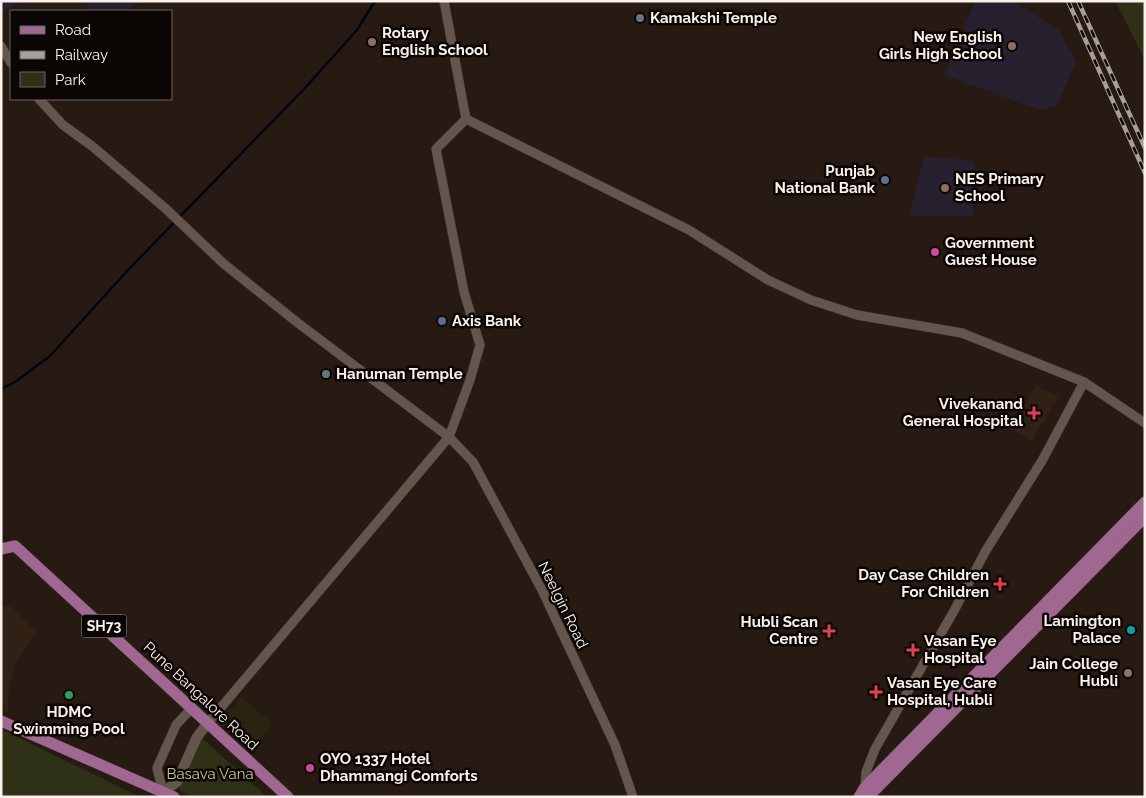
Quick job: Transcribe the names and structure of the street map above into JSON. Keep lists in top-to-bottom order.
{
  "streets": {
    "main road": ["SH73", "Pune Bangalore Road"],
    "street": ["Neelgin Road"]
  },
  "parks": ["Basava Vana"],
  "places": {
    "other": [
      "Kamakshi Temple",
      "Rotary English School",
      "New English Girls High School",
      "Punjab National Bank",
      "NES Primary School",
      "Government Guest House",
      "Axis Bank",
      "Hanuman Temple",
      "Lamington Palace",
      "Jain College Hubli",
      "HDMC Swimming Pool",
      "OYO 1337 Hotel Dhammangi Comforts"
    ],
    "health": [
      "Vivekanand General Hospital",
      "Day Case Children For Children",
      "Hubli Scan Centre",
      "Vasan Eye Hospital",
      "Vasan Eye Care Hospital, Hubli"
    ]
  },
  "legend": ["Road", "Railway", "Park"]
}
